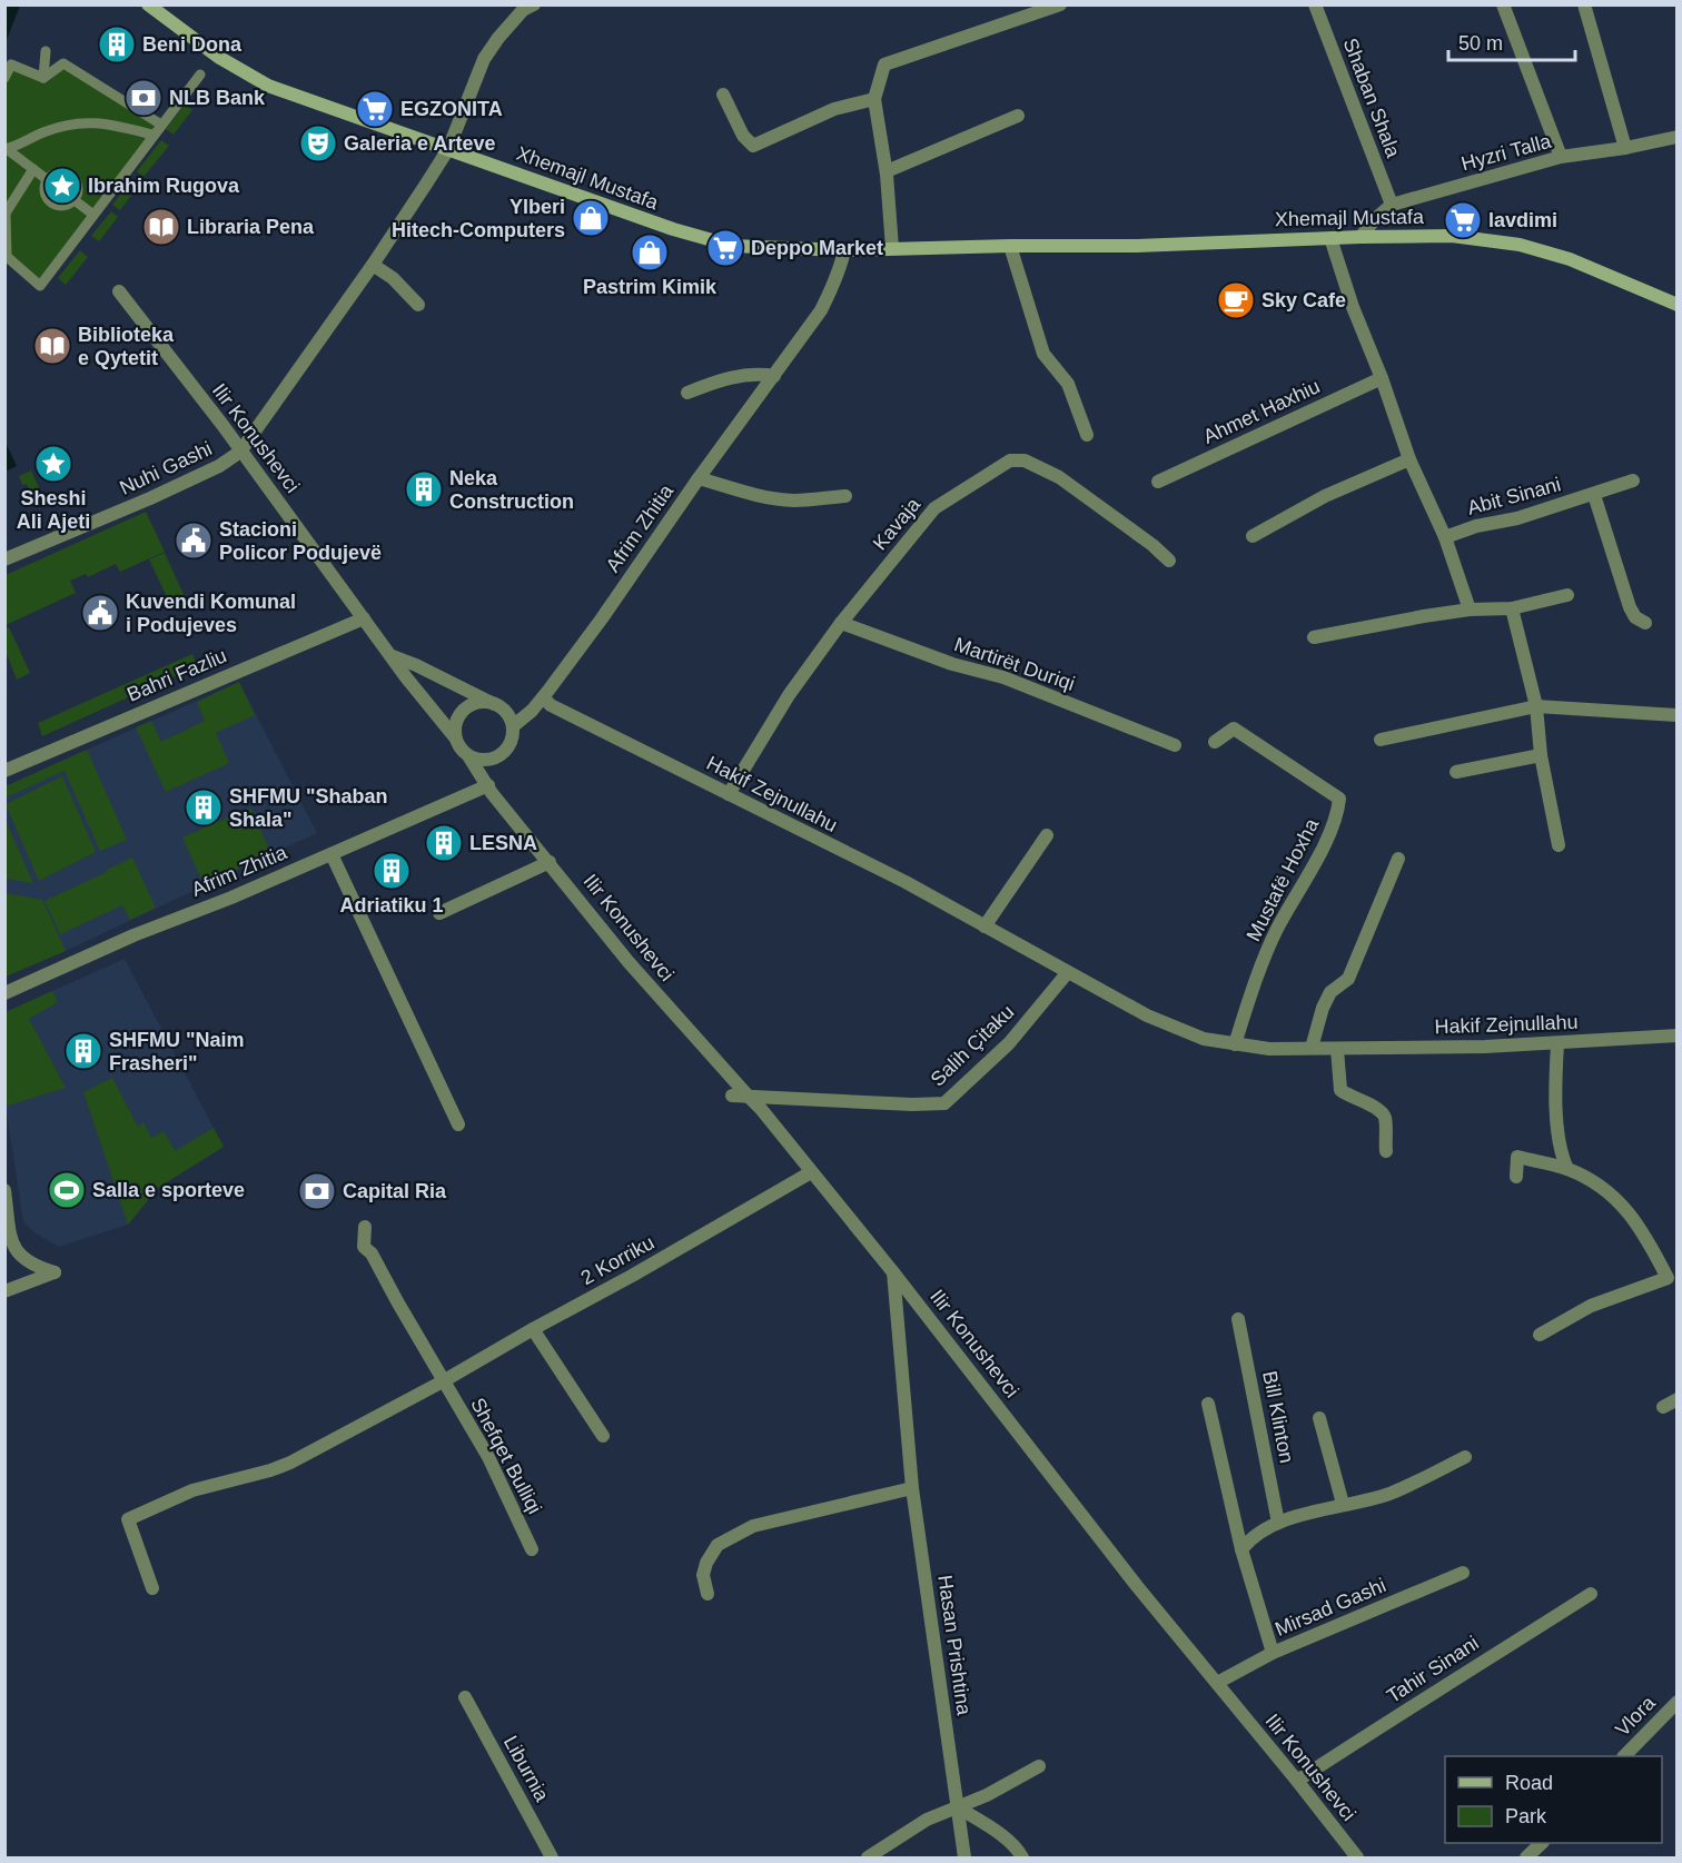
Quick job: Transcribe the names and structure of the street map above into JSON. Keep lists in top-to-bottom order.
{
  "streets": {
    "main road": ["Xhemajl Mustafa"],
    "street": [
      "Shaban Shala",
      "Hyzri Talla",
      "Ahmet Haxhiu",
      "Ilir Konushevci",
      "Nuhi Gashi",
      "Abit Sinani",
      "Kavaja",
      "Afrim Zhitia",
      "Martirët Duriqi",
      "Bahri Fazliu",
      "Hakif Zejnullahu",
      "Mustafë Hoxha",
      "Salih Çitaku",
      "2 Korriku",
      "Bill Klinton",
      "Shefqet Bulliqi",
      "Mirsad Gashi",
      "Hasan Prishtina",
      "Tahir Sinani",
      "Vlora",
      "Liburnia"
    ]
  },
  "crossings": [
    ["Shaban Shala", "Hyzri Talla"],
    ["Hyzri Talla", "Xhemajl Mustafa"],
    ["Xhemajl Mustafa", "Nuhi Gashi"],
    ["Xhemajl Mustafa", "Afrim Zhitia"],
    ["Ilir Konushevci", "Nuhi Gashi"],
    ["Ilir Konushevci", "Afrim Zhitia"],
    ["Ilir Konushevci", "Bahri Fazliu"],
    ["Ilir Konushevci", "Salih Çitaku"],
    ["Ilir Konushevci", "2 Korriku"],
    ["Ilir Konushevci", "Mirsad Gashi"],
    ["Ilir Konushevci", "Hasan Prishtina"],
    ["Ilir Konushevci", "Tahir Sinani"],
    ["Kavaja", "Martirët Duriqi"],
    ["Kavaja", "Hakif Zejnullahu"],
    ["Afrim Zhitia", "Hakif Zejnullahu"],
    ["Hakif Zejnullahu", "Mustafë Hoxha"],
    ["Hakif Zejnullahu", "Salih Çitaku"],
    ["2 Korriku", "Shefqet Bulliqi"]
  ],
  "places": {
    "building": [
      "Beni Dona",
      "Neka Construction",
      "SHFMU \"Shaban Shala\"",
      "LESNA",
      "Adriatiku 1",
      "SHFMU \"Naim Frasheri\""
    ],
    "bank": ["NLB Bank", "Capital Ria"],
    "supermarket": ["EGZONITA", "lavdimi", "Deppo Market"],
    "theatre": ["Galeria e Arteve"],
    "place": ["Ibrahim Rugova", "Sheshi Ali Ajeti"],
    "shop": ["Ylberi Hitech-Computers", "Pastrim Kimik"],
    "library": ["Libraria Pena", "Biblioteka e Qytetit"],
    "cafe": ["Sky Cafe"],
    "public building": ["Stacioni Policor Podujevë", "Kuvendi Komunal i Podujeves"],
    "sports": ["Salla e sporteve"]
  },
  "legend": ["Road", "Park"],
  "scale_bar": "50 m"
}
